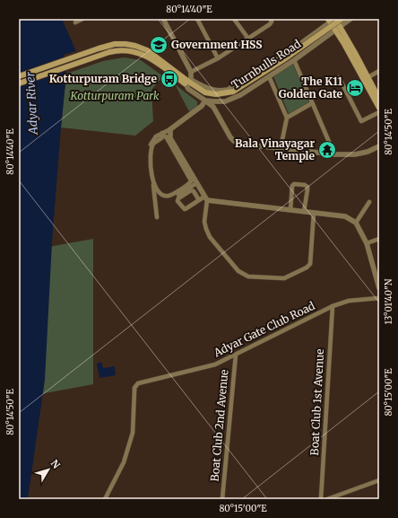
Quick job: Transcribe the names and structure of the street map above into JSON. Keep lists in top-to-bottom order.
{
  "streets": {
    "main road": ["Turnbulls Road"],
    "street": ["Adyar Gate Club Road", "Boat Club 1st Avenue", "Boat Club 2nd Avenue"]
  },
  "crossings": [
    ["Adyar Gate Club Road", "Boat Club 1st Avenue"],
    ["Adyar Gate Club Road", "Boat Club 2nd Avenue"]
  ],
  "water": ["Adyar River"],
  "parks": ["Kotturpuram Park"],
  "places": {
    "school or university": ["Government HSS"],
    "bus stop": ["Kotturpuram Bridge"],
    "hotel": ["The K11 Golden Gate"],
    "temple": ["Bala Vinayagar Temple"]
  },
  "north": "top right",
  "coordinates": [
    "80°14'40\"E",
    "80°14'50\"E",
    "13°01'40\"N",
    "80°15'00\"E"
  ]
}
